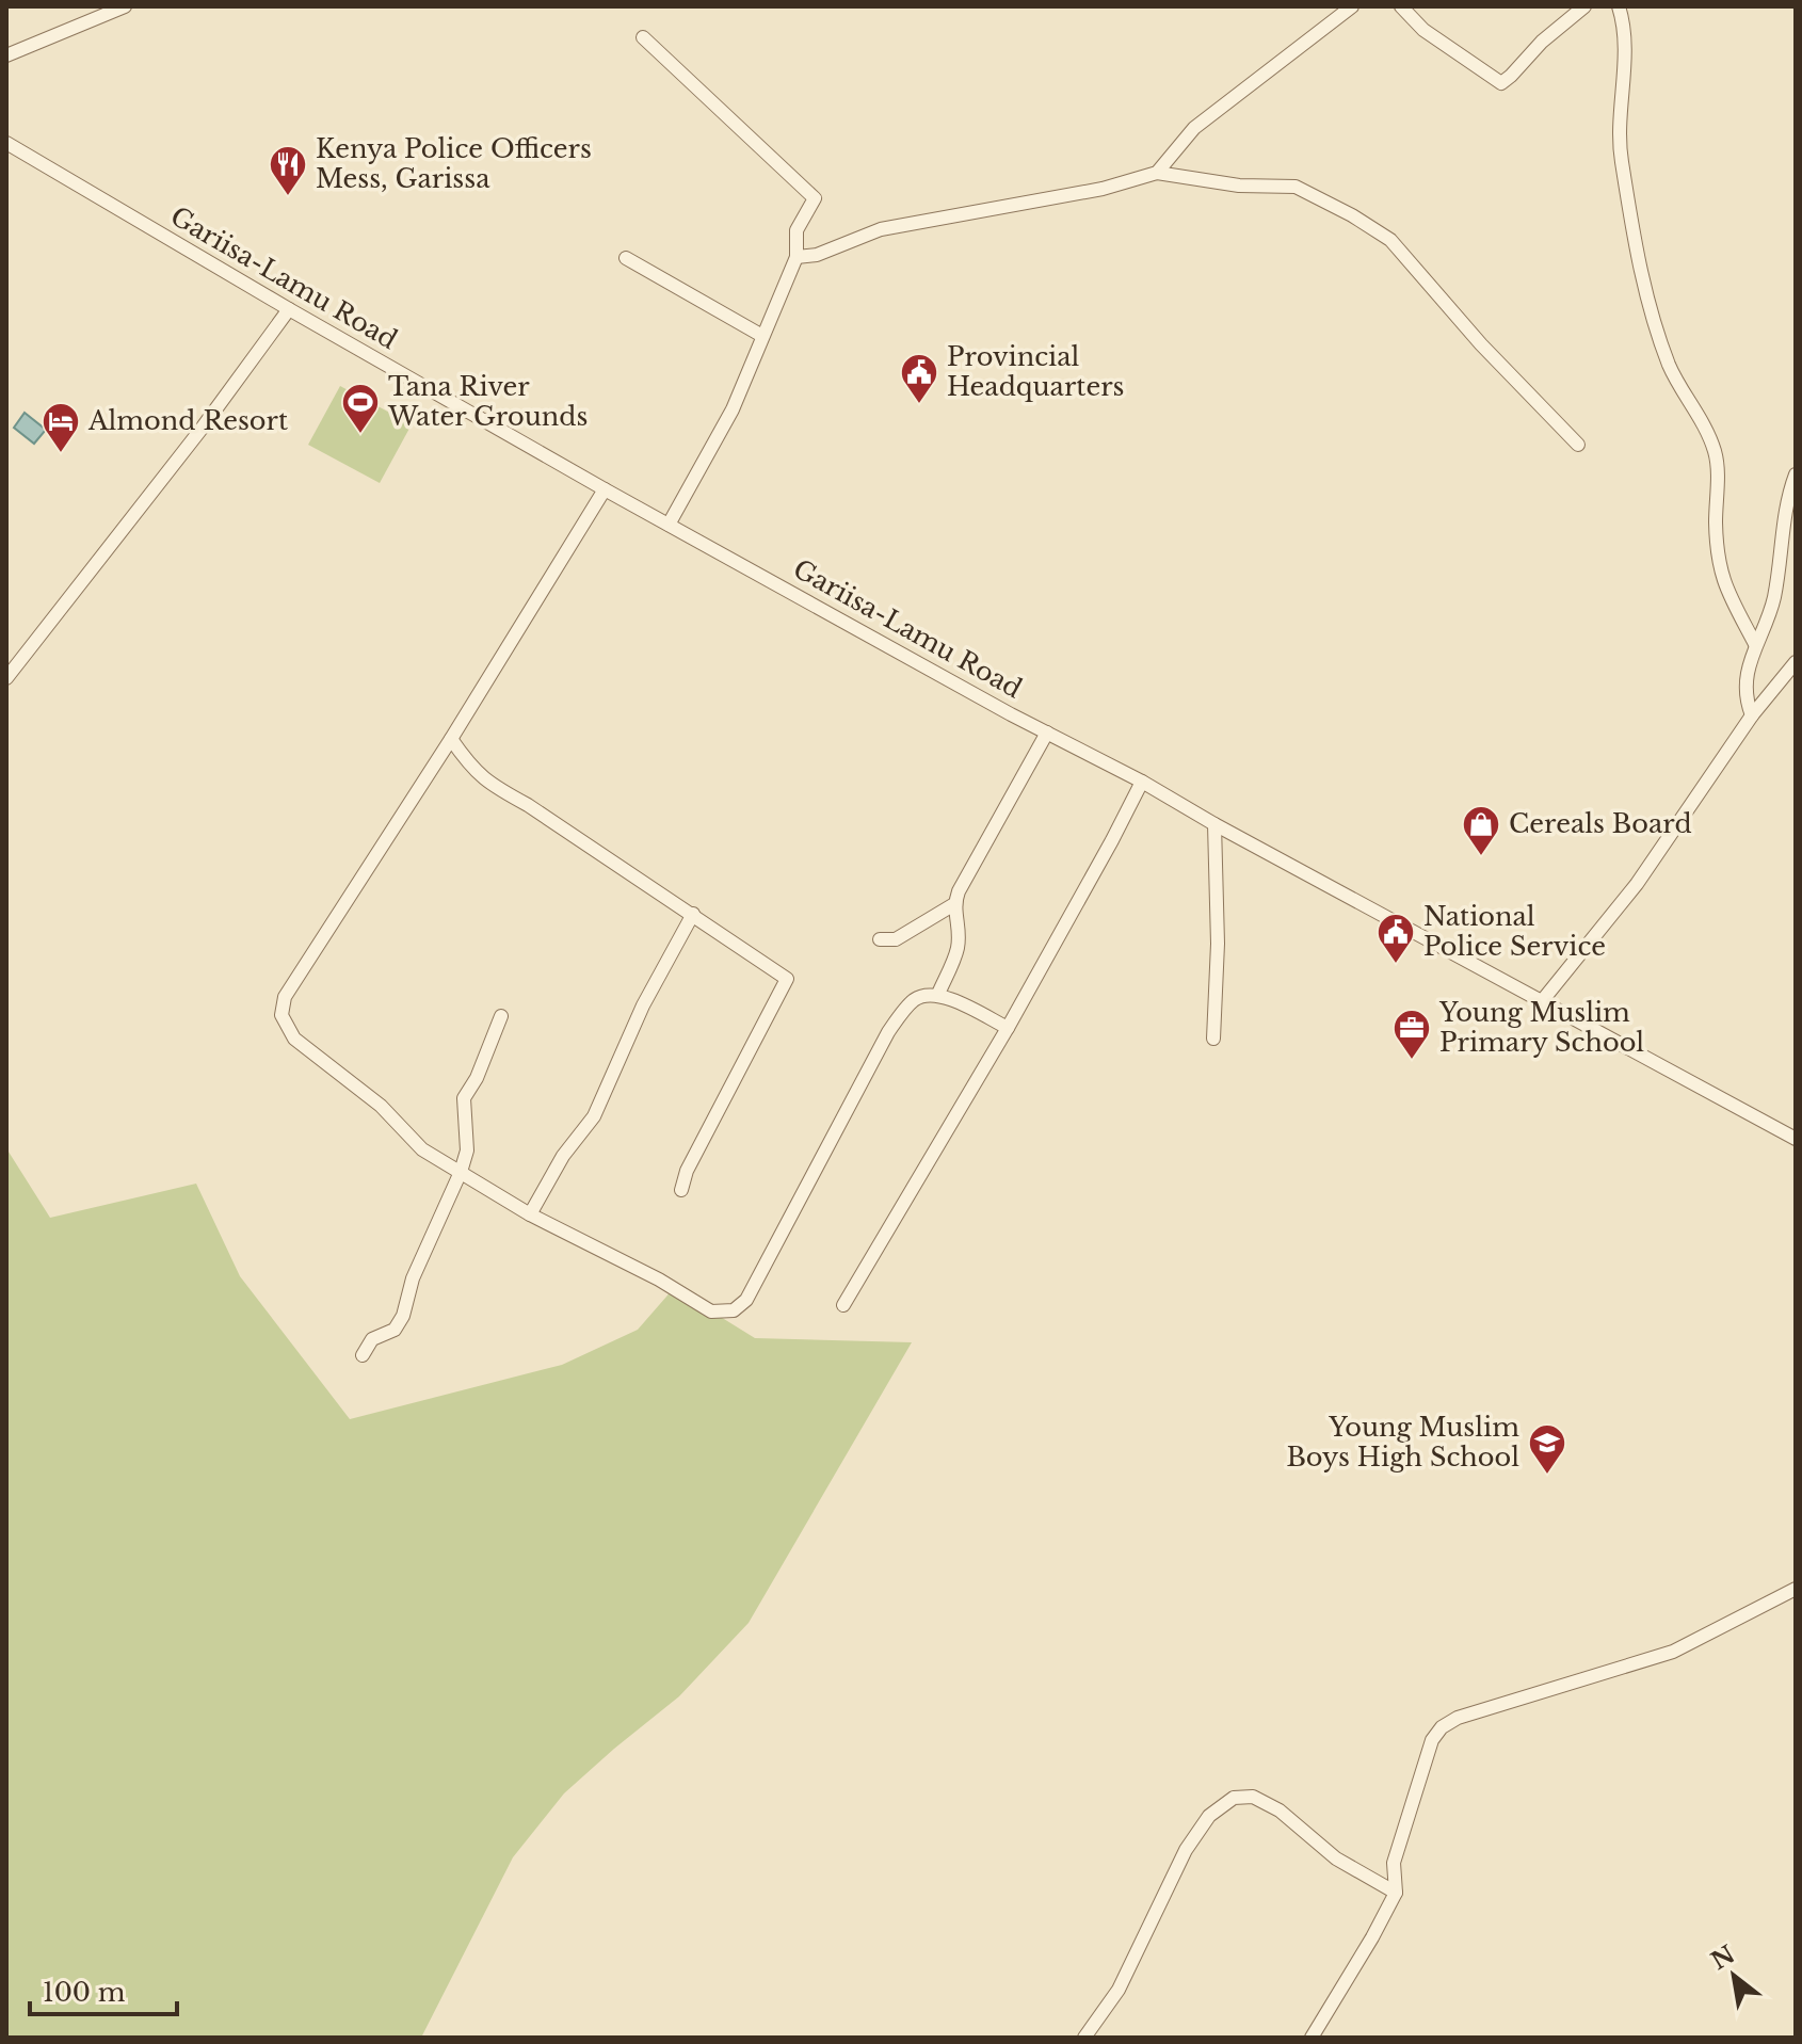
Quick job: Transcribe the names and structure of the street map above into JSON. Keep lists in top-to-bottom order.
{
  "streets": {
    "street": ["Gariisa-Lamu Road"]
  },
  "places": {
    "restaurant": ["Kenya Police Officers Mess, Garissa"],
    "public building": ["Provincial Headquarters", "National Police Service"],
    "sports": ["Tana River Water Grounds"],
    "hotel": ["Almond Resort"],
    "shop": ["Cereals Board"],
    "office": ["Young Muslim Primary School"],
    "school or university": ["Young Muslim Boys High School"]
  },
  "scale_bar": "100 m",
  "north": "top left"
}
